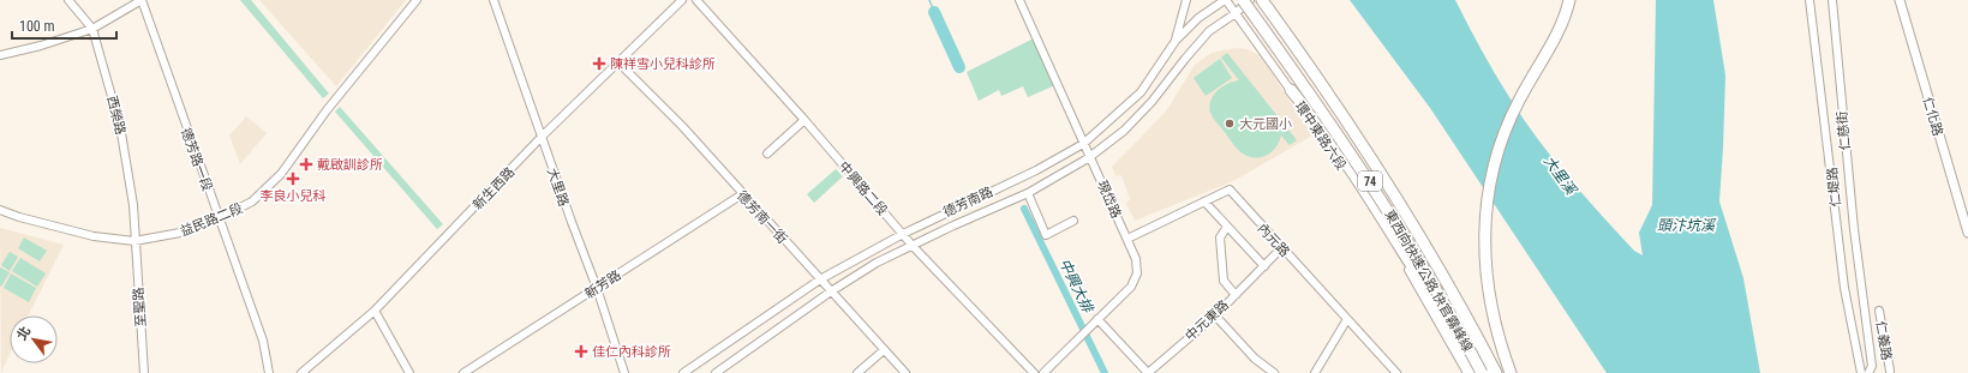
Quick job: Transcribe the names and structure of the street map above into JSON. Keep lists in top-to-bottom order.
{
  "streets": {
    "highway": ["74", "東西向快速公路 快官霧峰線"],
    "main road": ["仁化路"],
    "street": [
      "西榮路",
      "仁慈街",
      "環中東路六段",
      "德芳路一段",
      "大里路",
      "仁堤路",
      "新生西路",
      "中興路二段",
      "現岱路",
      "德芳南路",
      "德芳南一街",
      "益民路二段",
      "內元路",
      "新芳路",
      "至聖路",
      "中元東路",
      "仁義路"
    ]
  },
  "crossings": [
    ["西榮路", "益民路二段"],
    ["西榮路", "至聖路"],
    ["環中東路六段", "德芳南路"],
    ["環中東路六段", "東西向快速公路 快官霧峰線"],
    ["德芳路一段", "益民路二段"],
    ["大里路", "新生西路"],
    ["大里路", "新芳路"],
    ["新生西路", "德芳南一街"],
    ["中興路二段", "德芳南路"],
    ["現岱路", "德芳南路"],
    ["現岱路", "內元路"],
    ["德芳南路", "德芳南一街"],
    ["德芳南路", "東西向快速公路 快官霧峰線"],
    ["德芳南一街", "新芳路"],
    ["益民路二段", "至聖路"],
    ["內元路", "中元東路"]
  ],
  "water": ["大里溪", "頭汴坑溪", "中興大排"],
  "places": {
    "health": [
      "陳祥雪小兒科診所",
      "戴啟訓診所",
      "李良小兒科",
      "佳仁內科診所"
    ],
    "other": ["大元國小"]
  },
  "scale_bar": "100 m",
  "north": "top left"
}
